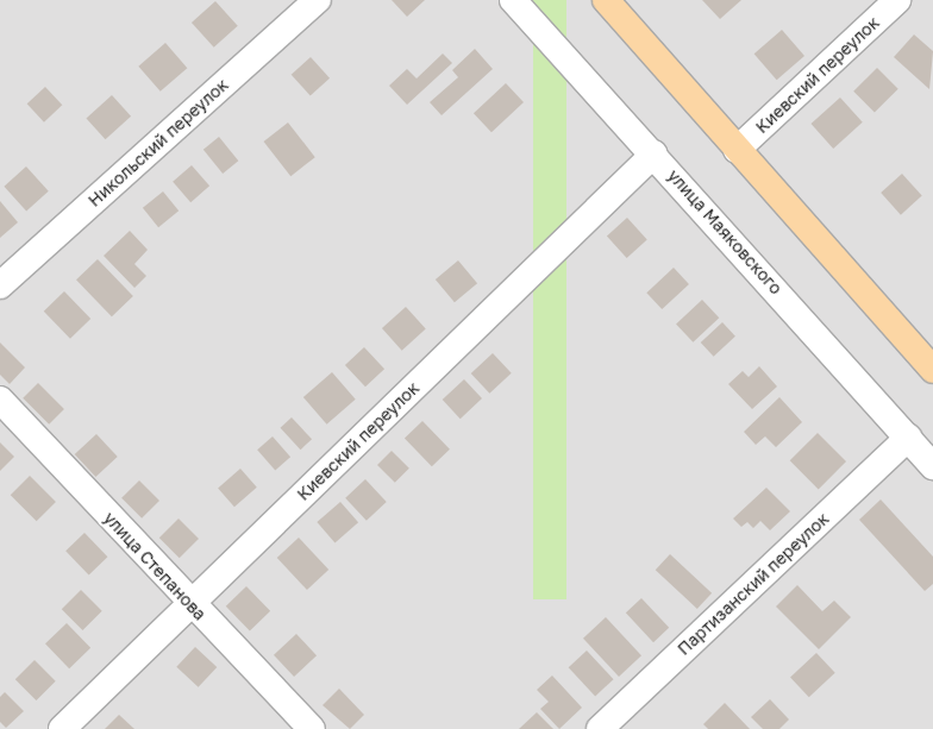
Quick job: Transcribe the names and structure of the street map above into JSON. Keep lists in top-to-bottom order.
{
  "streets": {
    "street": [
      "Киевский переулок",
      "Никольский переулок",
      "улица Маяковского",
      "улица Степанова",
      "Партизанский переулок"
    ]
  },
  "crossings": [
    ["Киевский переулок", "улица Маяковского"],
    ["Киевский переулок", "улица Степанова"],
    ["улица Маяковского", "Партизанский переулок"]
  ]
}
